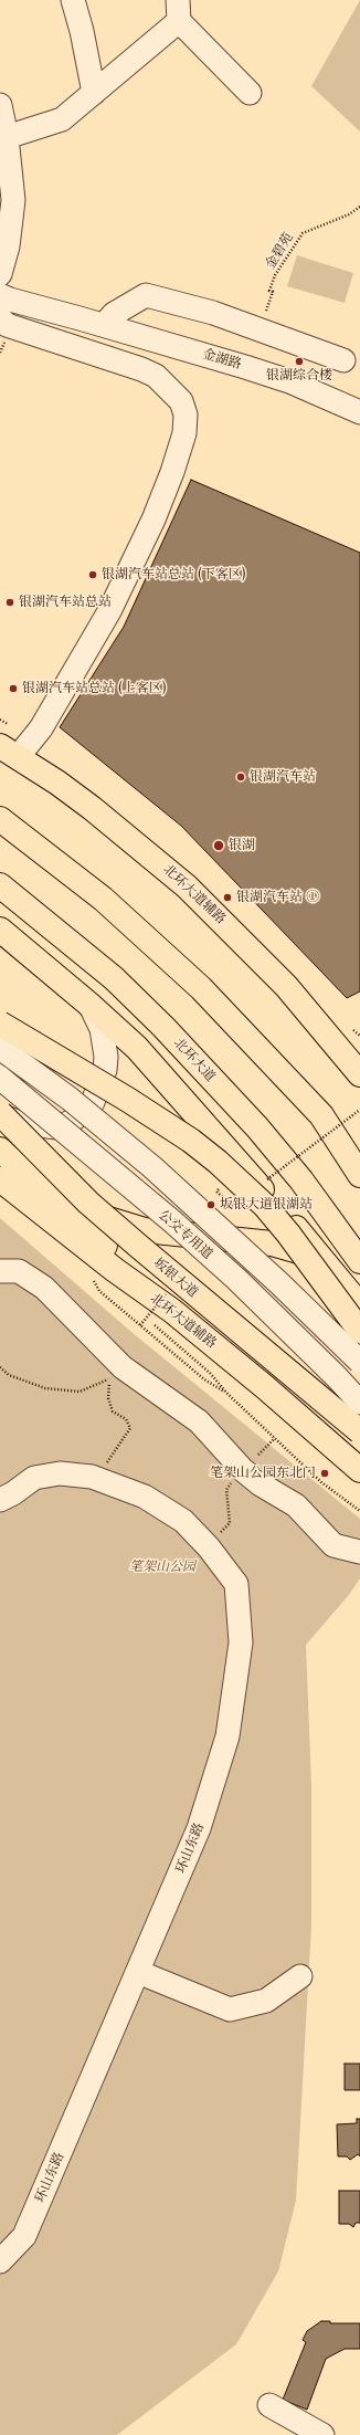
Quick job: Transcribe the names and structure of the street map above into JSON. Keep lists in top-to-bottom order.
{
  "streets": {
    "main road": ["北环大道辅路", "北环大道", "坂银大道"],
    "street": ["金湖路", "公交专用道", "环山东路"],
    "path": ["金碧苑"]
  },
  "parks": ["笔架山公园"],
  "places": [
    "银湖综合楼",
    "银湖汽车站总站 (下客区)",
    "银湖汽车站总站",
    "银湖汽车站总站 (上客区)",
    "银湖汽车站",
    "银湖",
    "银湖汽车站 ①",
    "坂银大道银湖站",
    "笔架山公园东北门"
  ]
}
